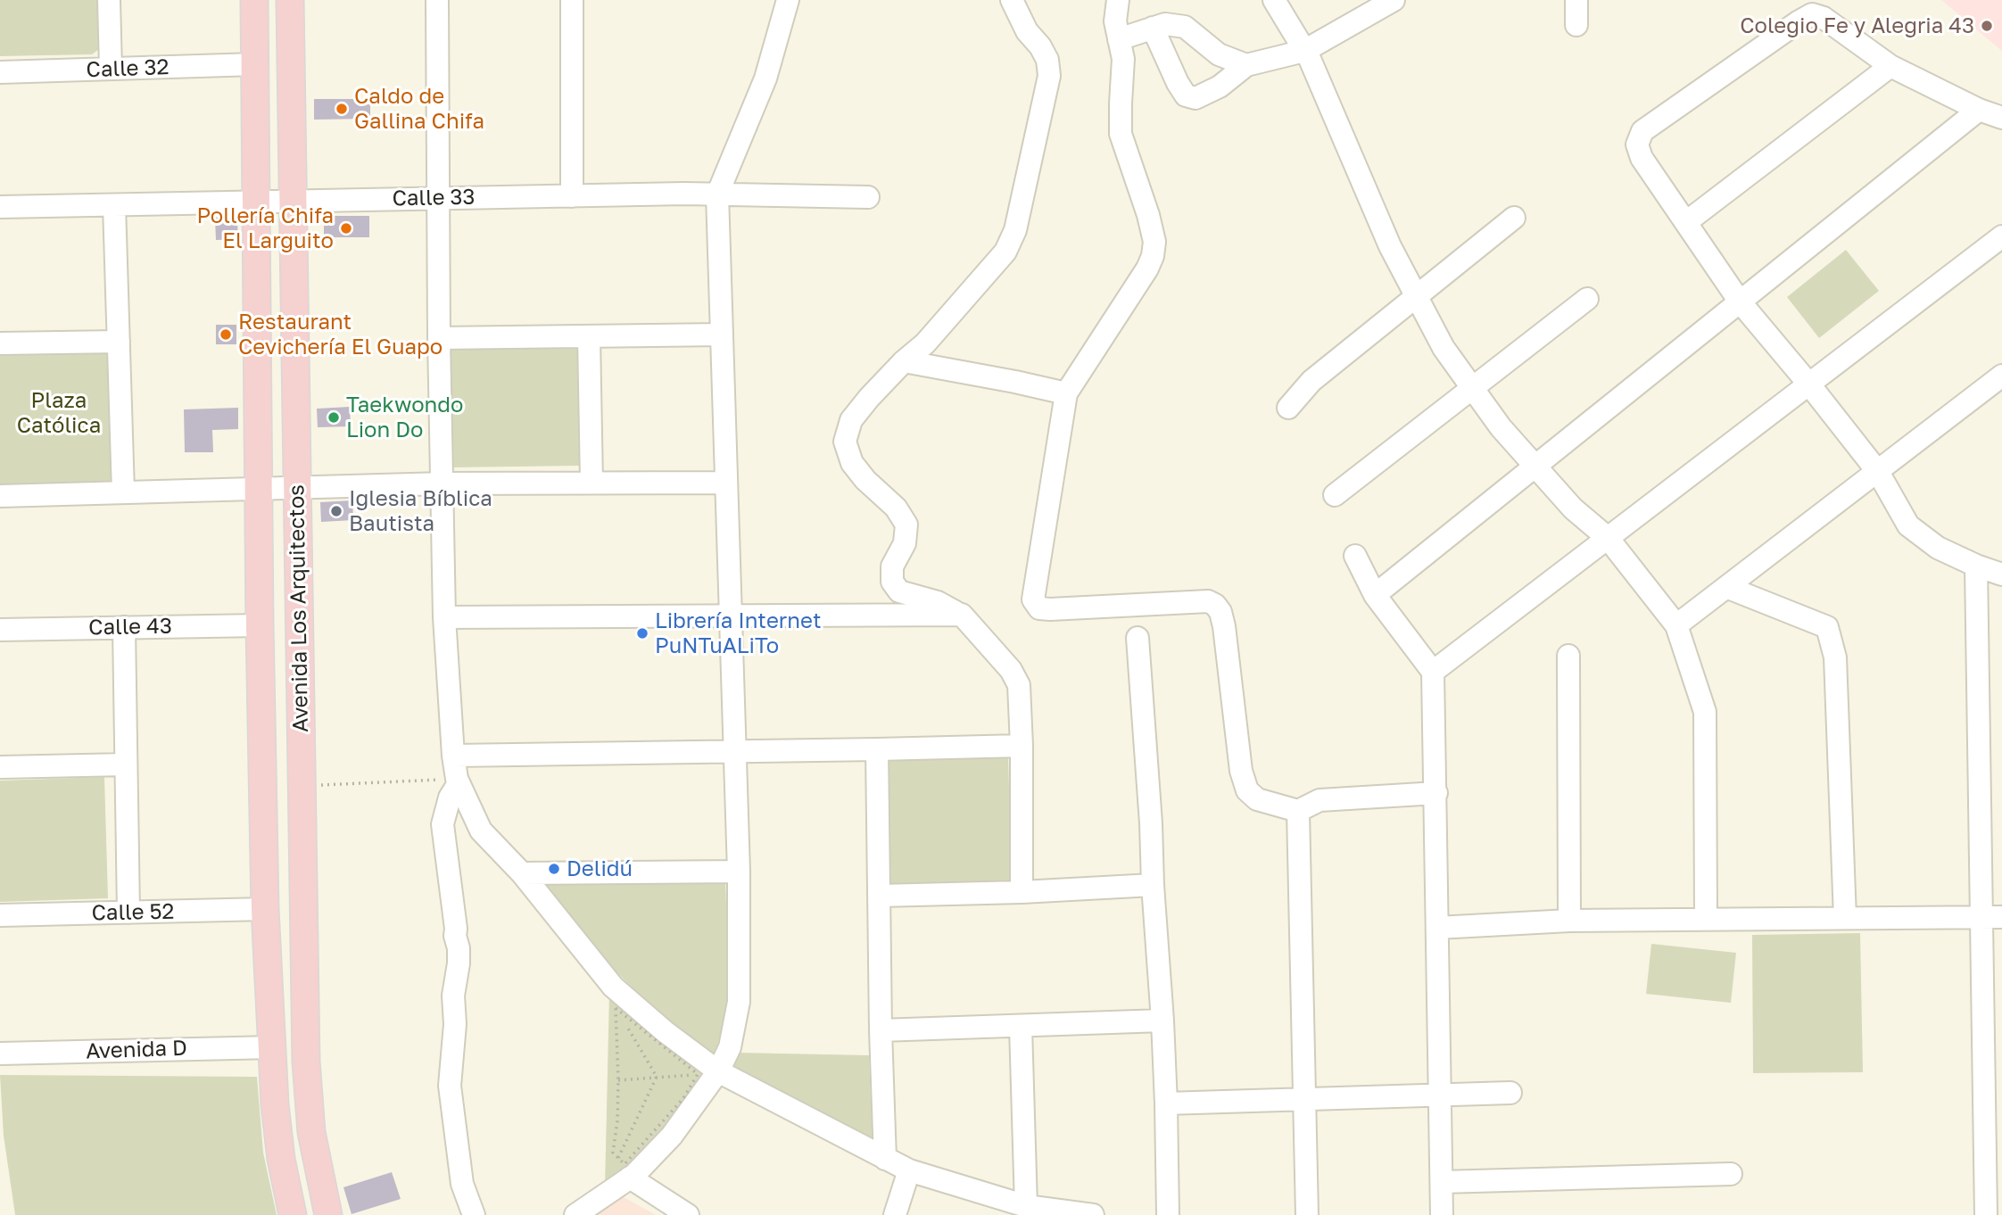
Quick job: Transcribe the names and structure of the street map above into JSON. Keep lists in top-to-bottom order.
{
  "streets": {
    "main road": ["Avenida Los Arquitectos"],
    "street": [
      "Calle 32",
      "Calle 33",
      "Calle 43",
      "Calle 52",
      "Avenida D"
    ]
  },
  "crossings": [
    ["Calle 32", "Avenida Los Arquitectos"],
    ["Calle 33", "Avenida Los Arquitectos"],
    ["Avenida Los Arquitectos", "Calle 43"],
    ["Avenida Los Arquitectos", "Calle 52"],
    ["Avenida Los Arquitectos", "Avenida D"]
  ],
  "parks": ["Plaza Católica"],
  "places": [
    "Colegio Fe y Alegria 43",
    "Caldo de Gallina Chifa",
    "Pollería Chifa El Larguito",
    "Restaurant Cevichería El Guapo",
    "Taekwondo Lion Do",
    "Iglesia Bíblica Bautista",
    "Librería Internet PuNTuALiTo",
    "Delidú"
  ]
}
